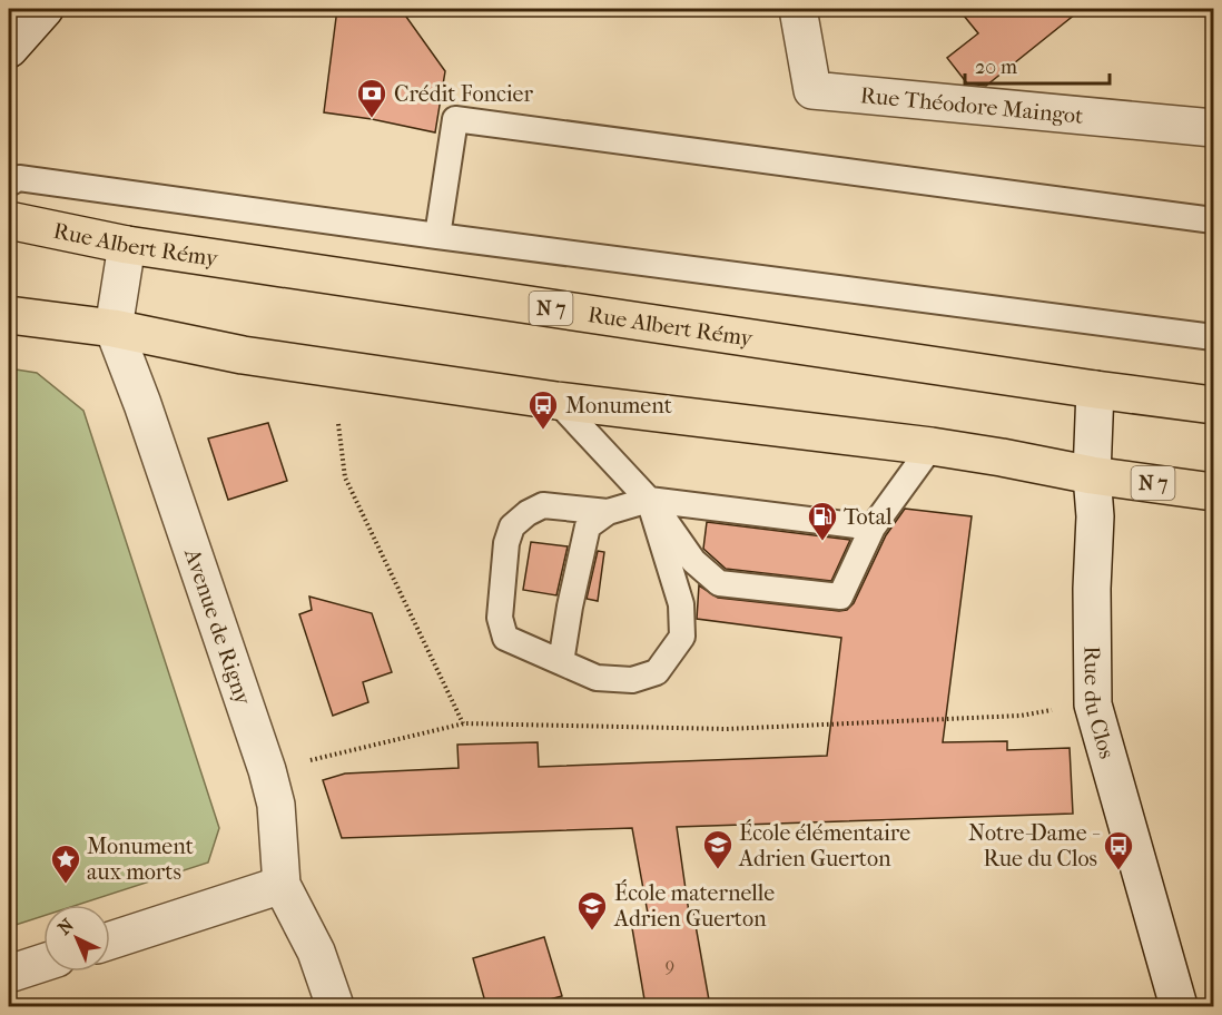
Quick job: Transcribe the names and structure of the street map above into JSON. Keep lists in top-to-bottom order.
{
  "streets": {
    "main road": ["Rue Albert Rémy", "N 7"],
    "street": ["Rue Théodore Maingot", "Avenue de Rigny", "Rue du Clos"]
  },
  "crossings": [
    ["Rue Albert Rémy", "Rue du Clos"],
    ["N 7", "Avenue de Rigny"],
    ["N 7", "Rue du Clos"]
  ],
  "places": {
    "bank": ["Crédit Foncier"],
    "bus stop": ["Monument", "Notre-Dame - Rue du Clos"],
    "fuel station": ["Total"],
    "school or university": ["École élémentaire Adrien Guerton", "École maternelle Adrien Guerton"],
    "place": ["Monument aux morts"]
  },
  "house_numbers": ["9"],
  "scale_bar": "20 m",
  "north": "top left"
}
